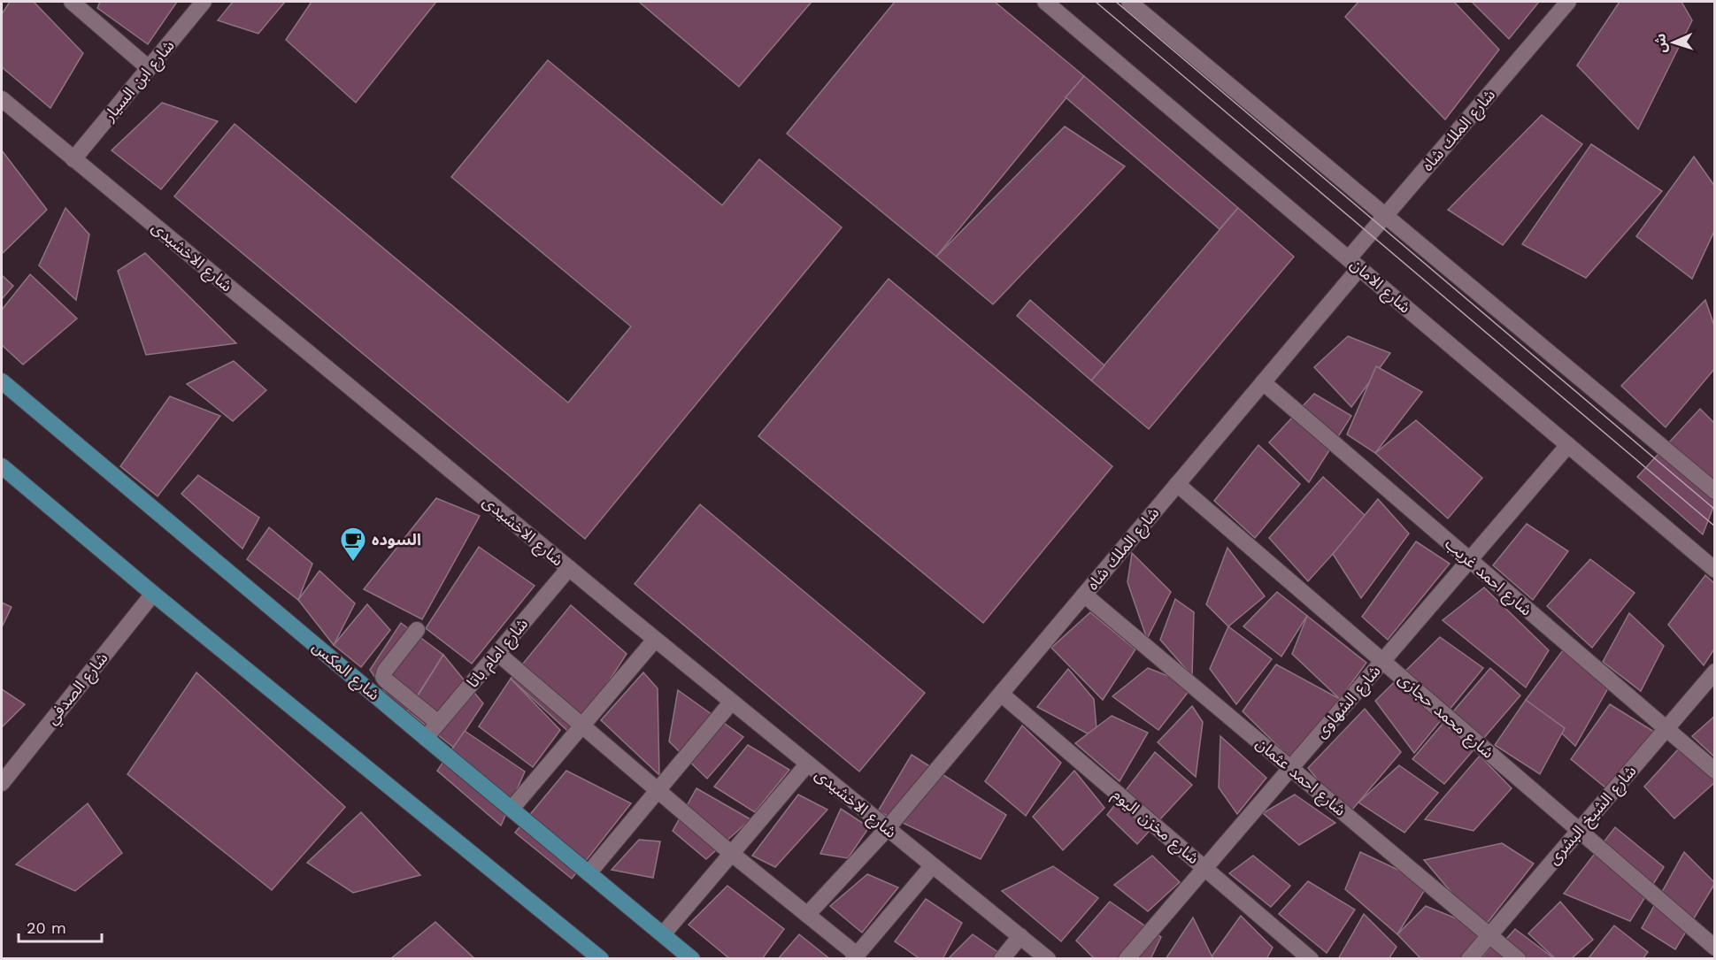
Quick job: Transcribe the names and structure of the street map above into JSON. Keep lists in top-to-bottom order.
{
  "streets": {
    "main road": ["شارع المكس"],
    "street": [
      "شارع ابن السيار",
      "شارع الملك شاه",
      "شارع الاخشيدى",
      "شارع الامان",
      "شارع احمد غريب",
      "شارع امام باتا",
      "شارع الصدفي",
      "شارع الشهاوى",
      "شارع محمد حجازى",
      "شارع احمد عثمان",
      "شارع الشيخ البشرى",
      "شارع مخزن اليوم"
    ]
  },
  "crossings": [
    ["شارع ابن السيار", "شارع الاخشيدى"],
    ["شارع الملك شاه", "شارع الاخشيدى"],
    ["شارع الملك شاه", "شارع الامان"],
    ["شارع الملك شاه", "شارع احمد غريب"],
    ["شارع الملك شاه", "شارع محمد حجازى"],
    ["شارع الملك شاه", "شارع احمد عثمان"],
    ["شارع الملك شاه", "شارع مخزن اليوم"],
    ["شارع الاخشيدى", "شارع امام باتا"],
    ["شارع الامان", "شارع الشهاوى"],
    ["شارع احمد غريب", "شارع الشهاوى"],
    ["شارع احمد غريب", "شارع الشيخ البشرى"],
    ["شارع امام باتا", "شارع المكس"],
    ["شارع الشهاوى", "شارع محمد حجازى"],
    ["شارع الشهاوى", "شارع احمد عثمان"],
    ["شارع الشهاوى", "شارع مخزن اليوم"],
    ["شارع محمد حجازى", "شارع الشيخ البشرى"],
    ["شارع احمد عثمان", "شارع الشيخ البشرى"]
  ],
  "places": {
    "cafe": ["السوده"]
  },
  "scale_bar": "20 m",
  "north": "left"
}
